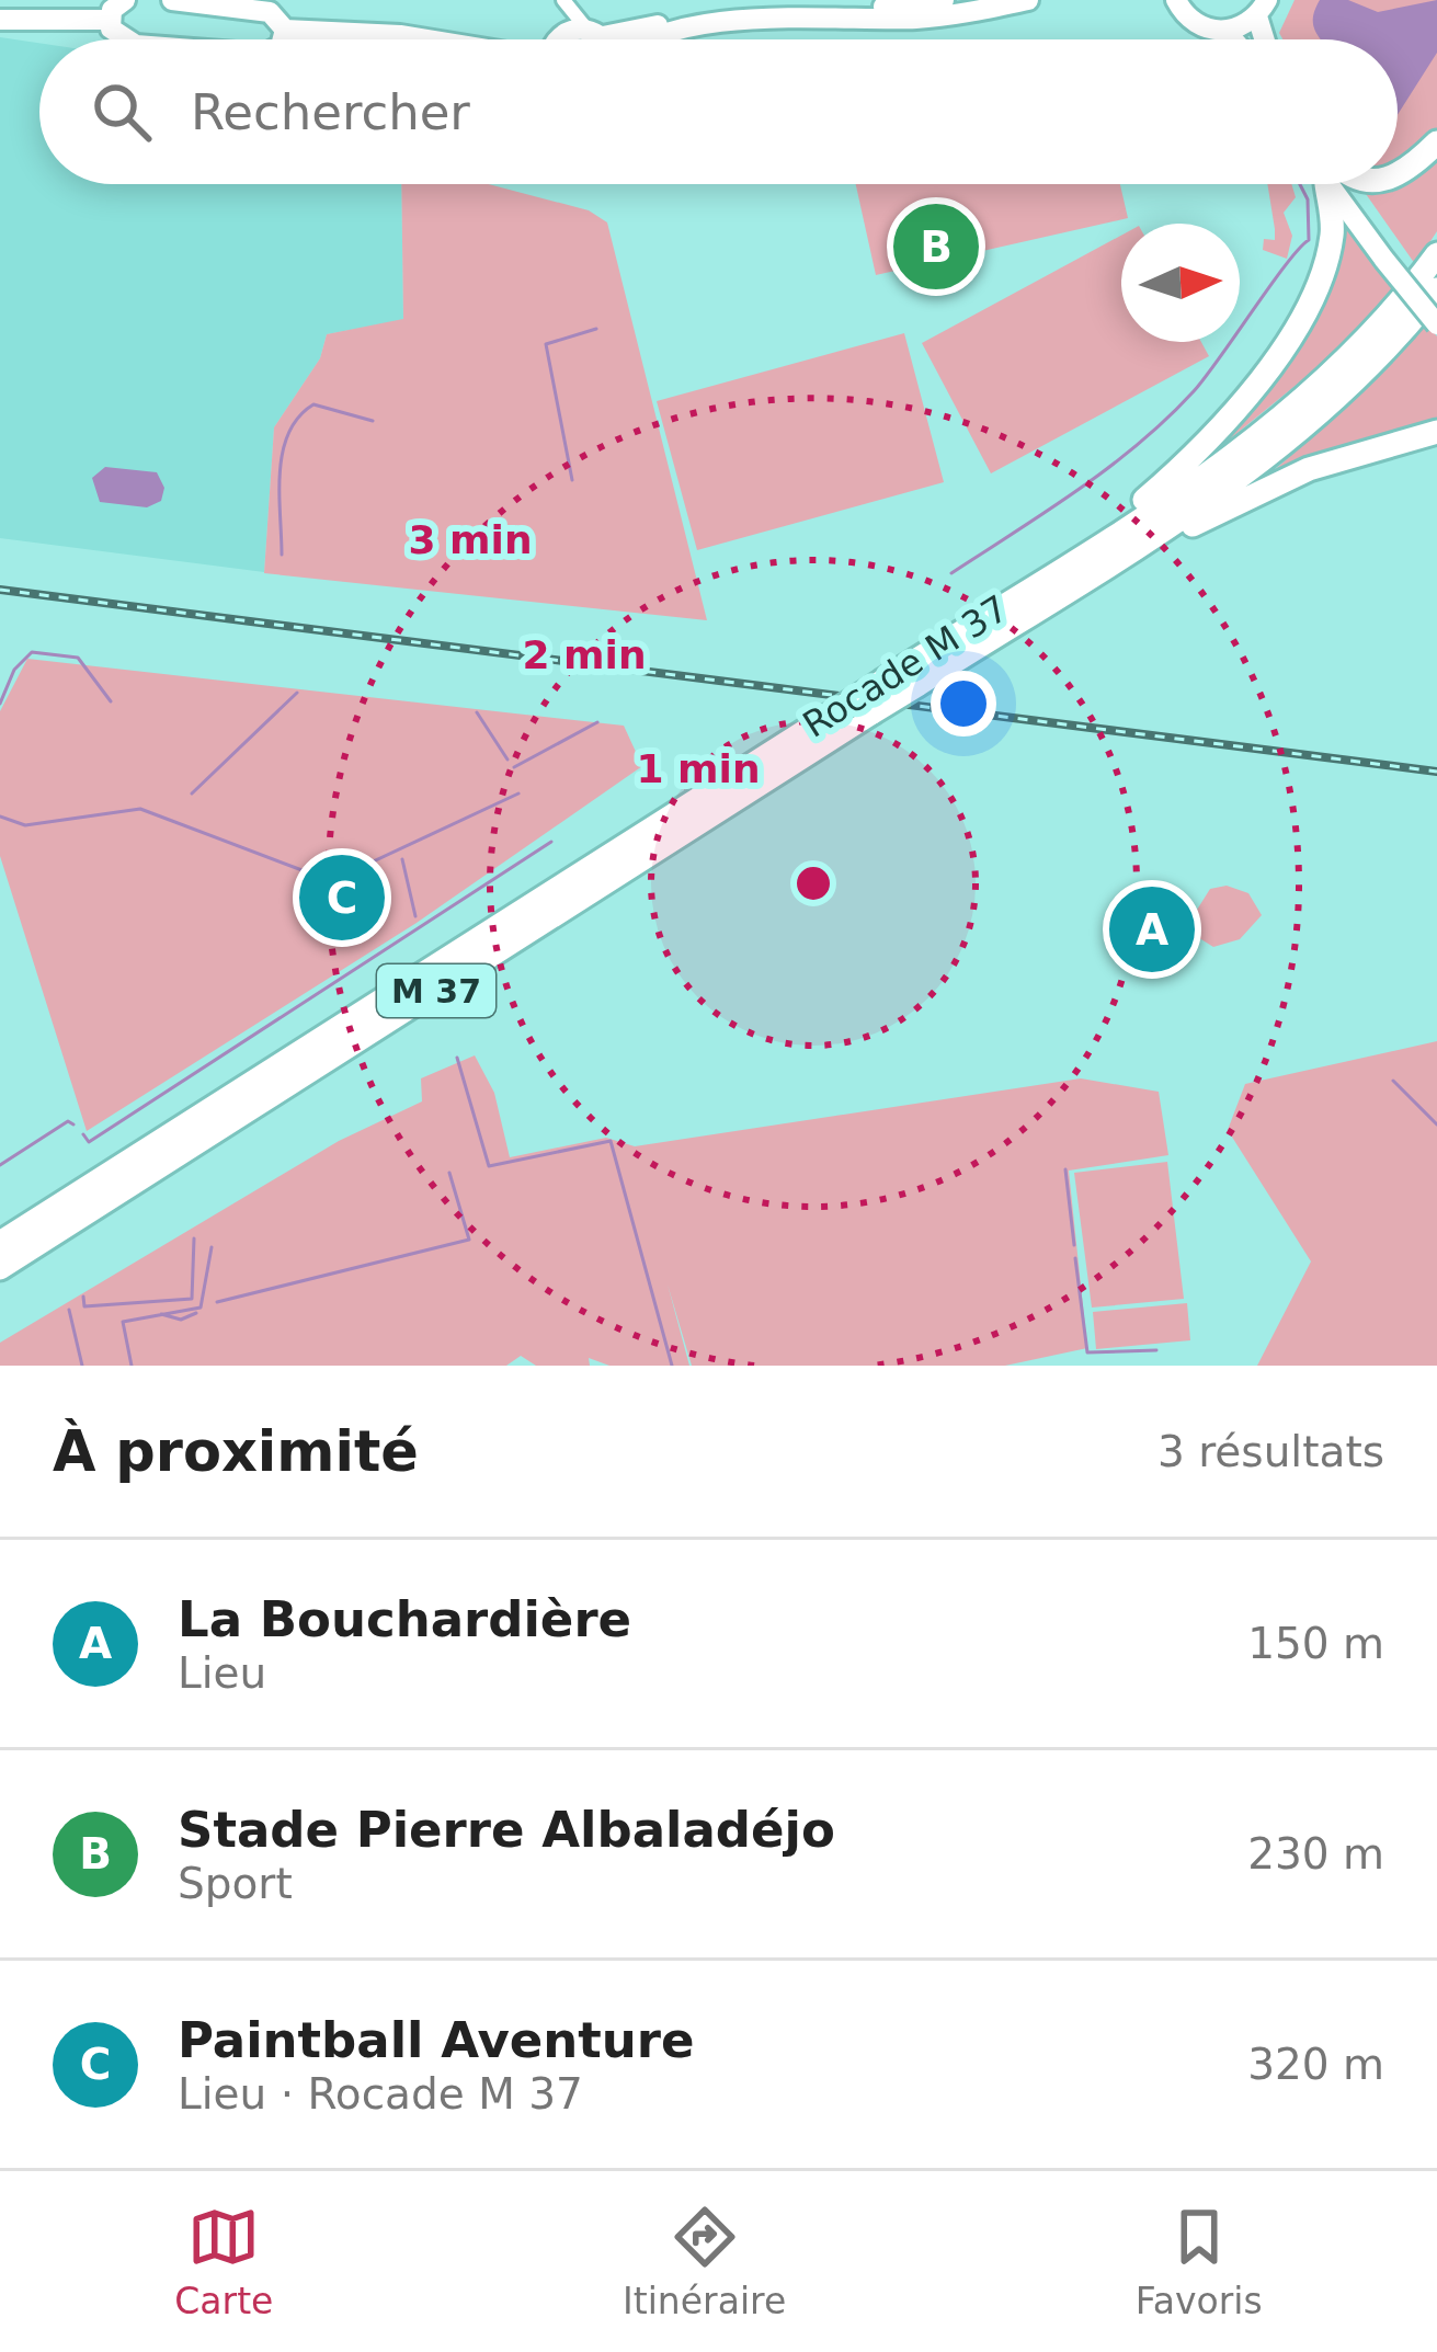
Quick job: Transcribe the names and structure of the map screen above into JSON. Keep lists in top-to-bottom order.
{
  "streets": {
    "highway": ["Rocade M 37", "M 37"]
  },
  "north": "right",
  "page": {
    "search": "Rechercher",
    "pins": ["B", "C", "A"],
    "heading": ["À proximité", "3 résultats"],
    "list": [
      {
        "mark": "A",
        "name": "La Bouchardière",
        "note": "Lieu",
        "value": "150 m"
      },
      {
        "mark": "B",
        "name": "Stade Pierre Albaladéjo",
        "note": "Sport",
        "value": "230 m"
      },
      {
        "mark": "C",
        "name": "Paintball Aventure",
        "note": "Lieu · Rocade M 37",
        "value": "320 m"
      }
    ],
    "nav": ["Carte", "Itinéraire", "Favoris"]
  },
  "rings": ["3 min", "2 min", "1 min"]
}
